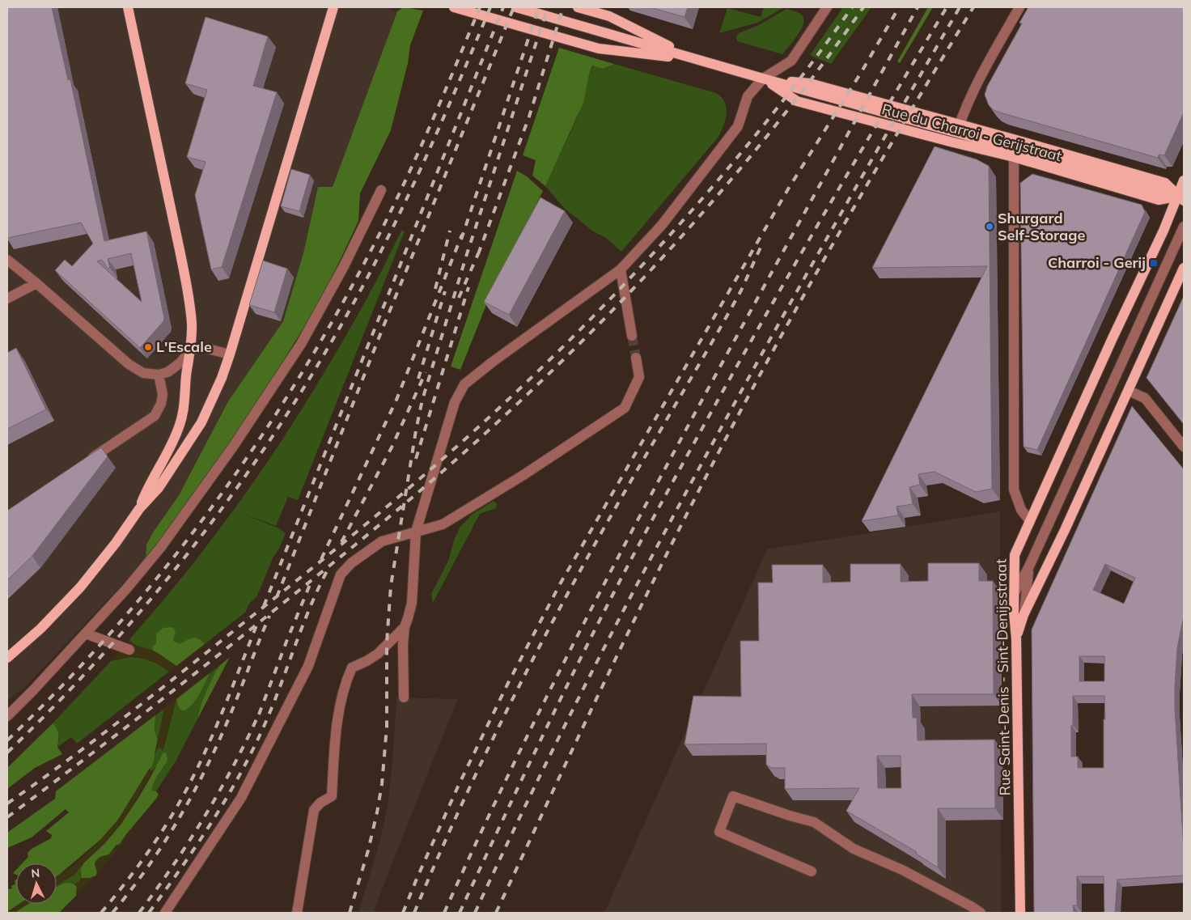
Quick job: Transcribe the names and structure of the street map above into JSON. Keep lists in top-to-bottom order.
{
  "streets": {
    "main road": ["Rue du Charroi - Gerijstraat", "Rue Saint-Denis - Sint-Denijsstraat"]
  },
  "crossings": [
    ["Rue du Charroi - Gerijstraat", "Rue Saint-Denis - Sint-Denijsstraat"]
  ],
  "places": {
    "other": ["Shurgard Self-Storage", "L'Escale"],
    "transit": ["Charroi - Gerij"]
  },
  "north": "top"
}
